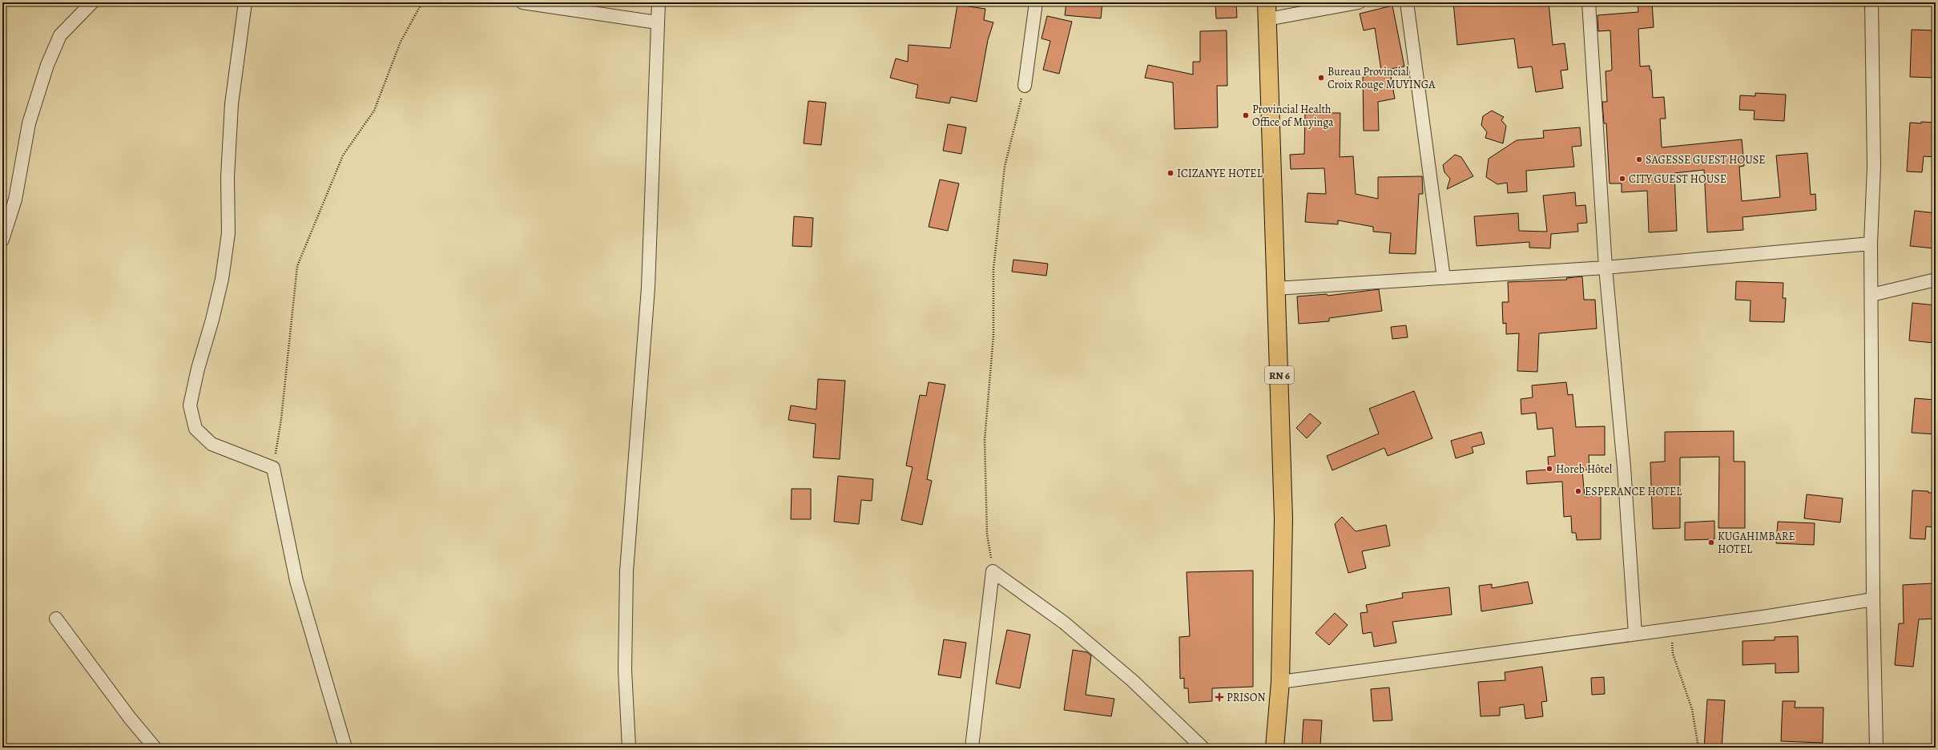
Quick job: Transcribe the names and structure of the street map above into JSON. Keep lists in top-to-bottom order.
{
  "streets": {
    "main road": ["RN 6"]
  },
  "places": {
    "other": [
      "Bureau Provincial Croix Rouge MUYINGA",
      "Provincial Health Office of Muyinga",
      "SAGESSE GUEST HOUSE",
      "ICIZANYE HOTEL",
      "CITY GUEST HOUSE",
      "Horeb Hôtel",
      "ESPERANCE HOTEL",
      "KUGAHIMBARE HOTEL"
    ],
    "health": ["PRISON"]
  }
}
